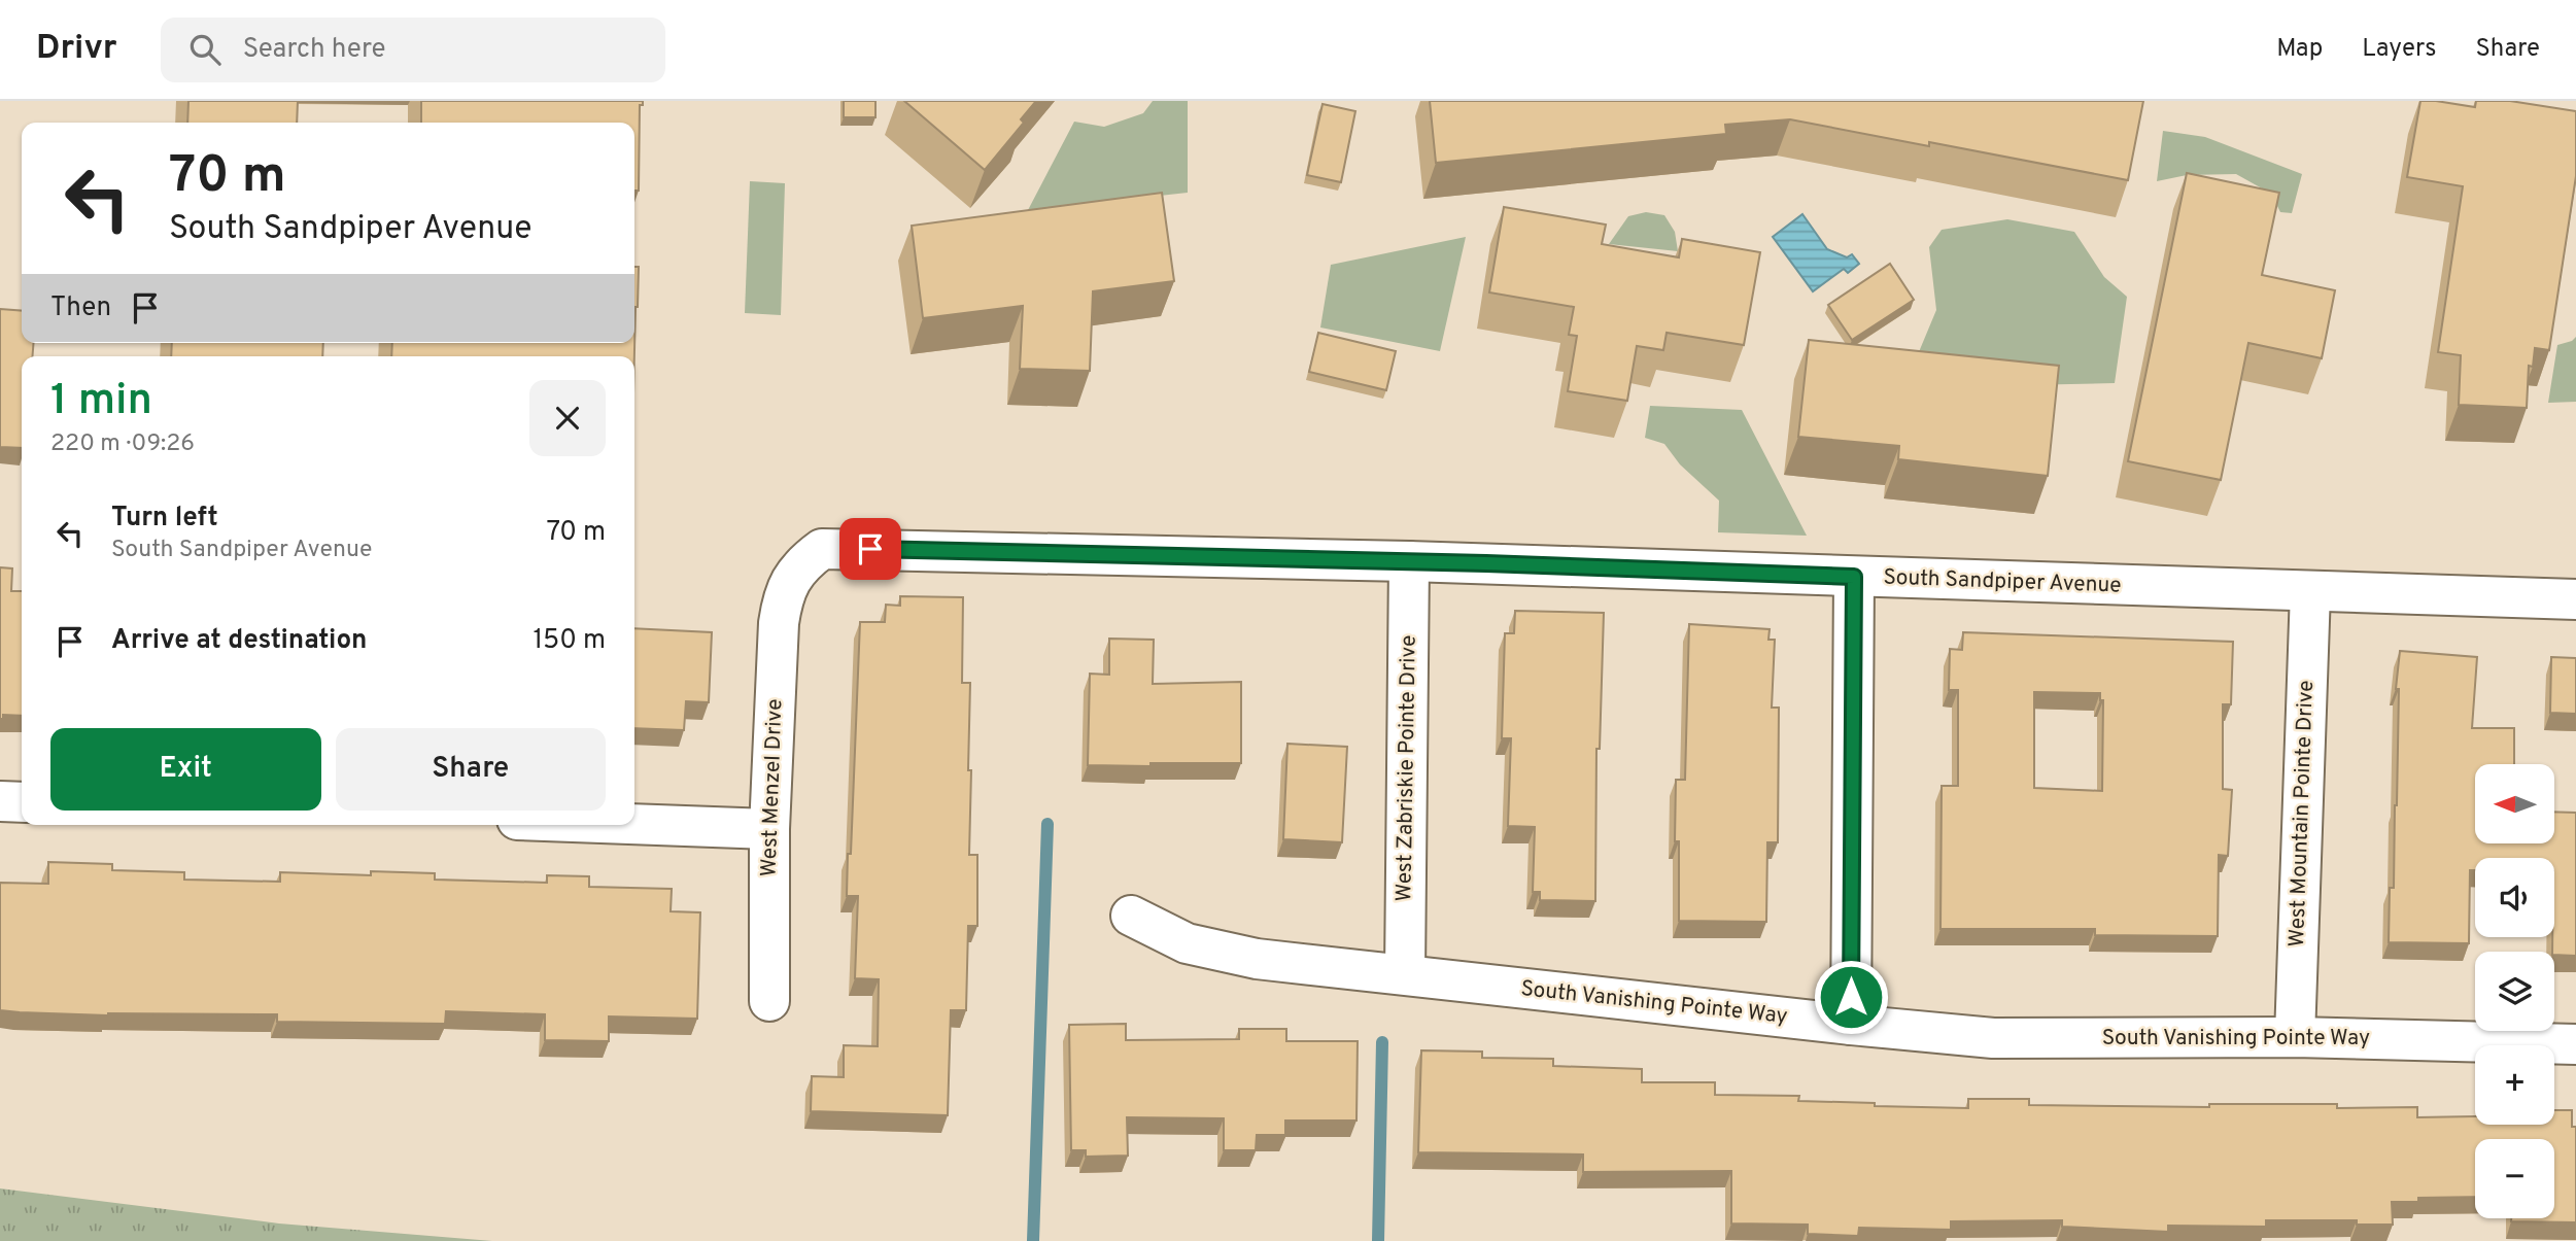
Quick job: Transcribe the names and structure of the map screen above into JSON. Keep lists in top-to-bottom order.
{
  "streets": {
    "street": [
      "South Sandpiper Avenue",
      "West Zabriskie Pointe Drive",
      "West Menzel Drive",
      "West Mountain Pointe Drive",
      "South Vanishing Pointe Way"
    ]
  },
  "crossings": [
    ["South Sandpiper Avenue", "West Zabriskie Pointe Drive"],
    ["South Sandpiper Avenue", "West Menzel Drive"],
    ["South Sandpiper Avenue", "West Mountain Pointe Drive"],
    ["West Zabriskie Pointe Drive", "South Vanishing Pointe Way"],
    ["West Mountain Pointe Drive", "South Vanishing Pointe Way"]
  ],
  "north": "left",
  "page": {
    "header": "Drivr",
    "search": "Search here",
    "nav": ["Map", "Layers", "Share"],
    "turn": ["70 m", "South Sandpiper Avenue"],
    "then": "Then",
    "heading": ["1 min", "220 m · 09:26"],
    "list": [
      {
        "name": "Turn left",
        "note": "South Sandpiper Avenue",
        "value": "70 m"
      },
      {
        "name": "Arrive at destination",
        "value": "150 m"
      }
    ],
    "buttons": ["Exit", "Share"],
    "map_buttons": ["+", "−"]
  }
}
